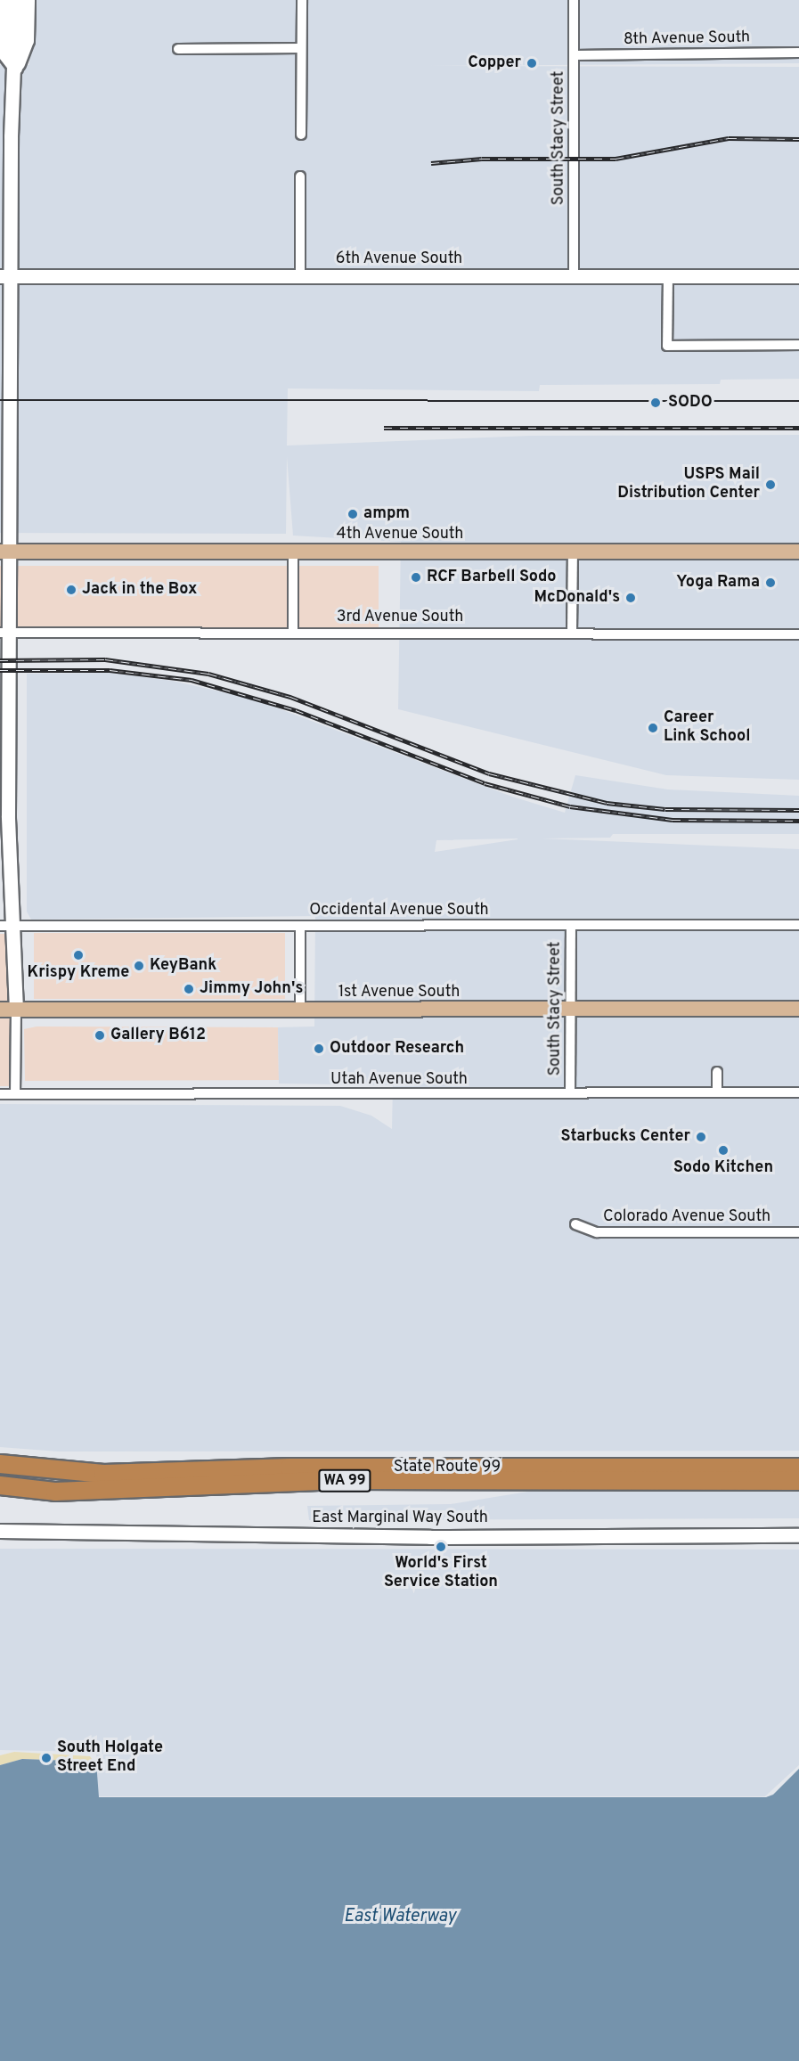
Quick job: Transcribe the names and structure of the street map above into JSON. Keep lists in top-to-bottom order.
{
  "streets": {
    "highway": ["State Route 99", "WA 99"],
    "main road": [
      "6th Avenue South",
      "4th Avenue South",
      "1st Avenue South",
      "East Marginal Way South"
    ],
    "street": [
      "8th Avenue South",
      "South Stacy Street",
      "3rd Avenue South",
      "Occidental Avenue South",
      "Utah Avenue South",
      "Colorado Avenue South"
    ]
  },
  "crossings": [
    ["8th Avenue South", "South Stacy Street"],
    ["South Stacy Street", "6th Avenue South"],
    ["South Stacy Street", "Occidental Avenue South"],
    ["South Stacy Street", "1st Avenue South"],
    ["South Stacy Street", "Utah Avenue South"]
  ],
  "water": ["East Waterway"],
  "places": [
    "Copper",
    "SODO",
    "USPS Mail Distribution Center",
    "ampm",
    "RCF Barbell Sodo",
    "Yoga Rama",
    "Jack in the Box",
    "McDonald's",
    "Career Link School",
    "Krispy Kreme",
    "KeyBank",
    "Jimmy John's",
    "Gallery B612",
    "Outdoor Research",
    "Starbucks Center",
    "Sodo Kitchen",
    "World's First Service Station",
    "South Holgate Street End"
  ]
}
